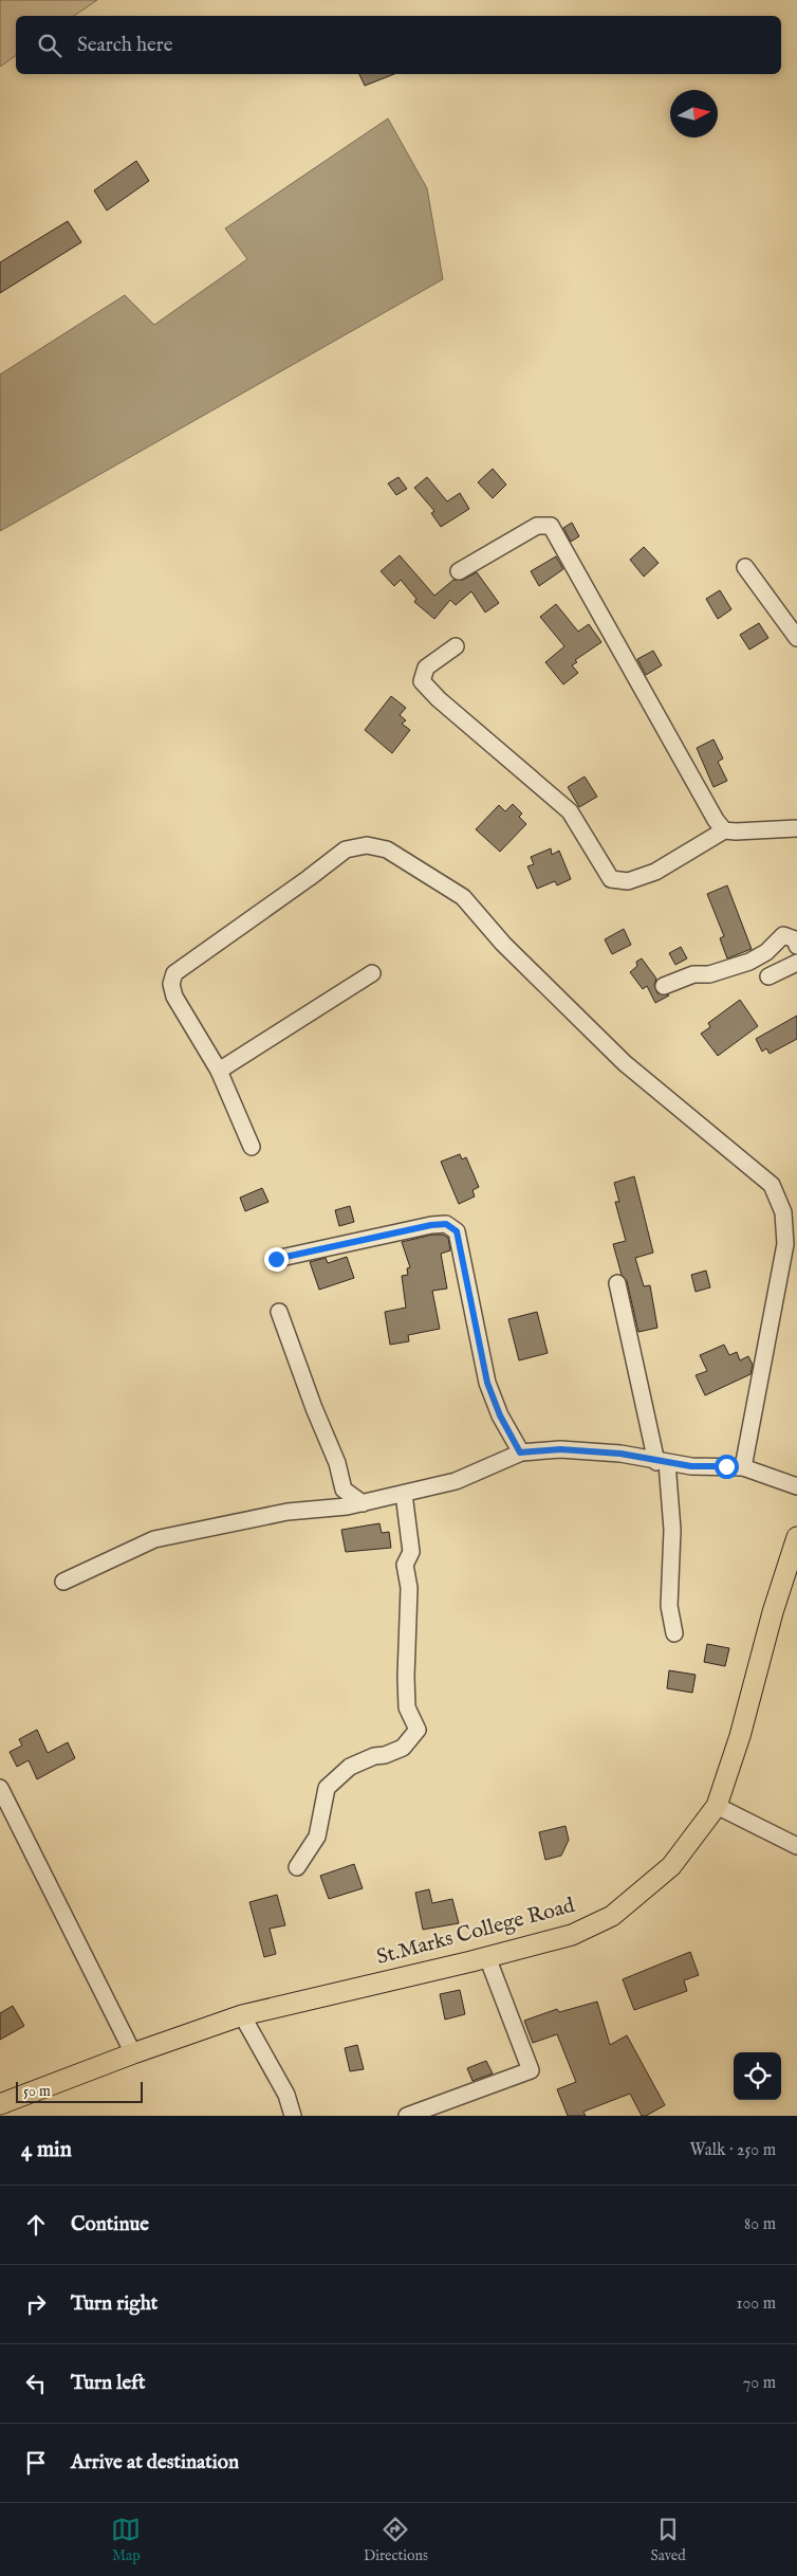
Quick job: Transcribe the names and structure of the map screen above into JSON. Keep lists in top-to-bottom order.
{
  "streets": {
    "main road": ["St.Marks College Road"]
  },
  "scale_bar": "50 m",
  "north": "right",
  "page": {
    "search": "Search here",
    "scale": "50 m",
    "heading": ["4 min", "Walk · 250 m"],
    "list": [
      ["Continue", "80 m"],
      ["Turn right", "100 m"],
      ["Turn left", "70 m"],
      "Arrive at destination"
    ],
    "nav": ["Map", "Directions", "Saved"]
  }
}
